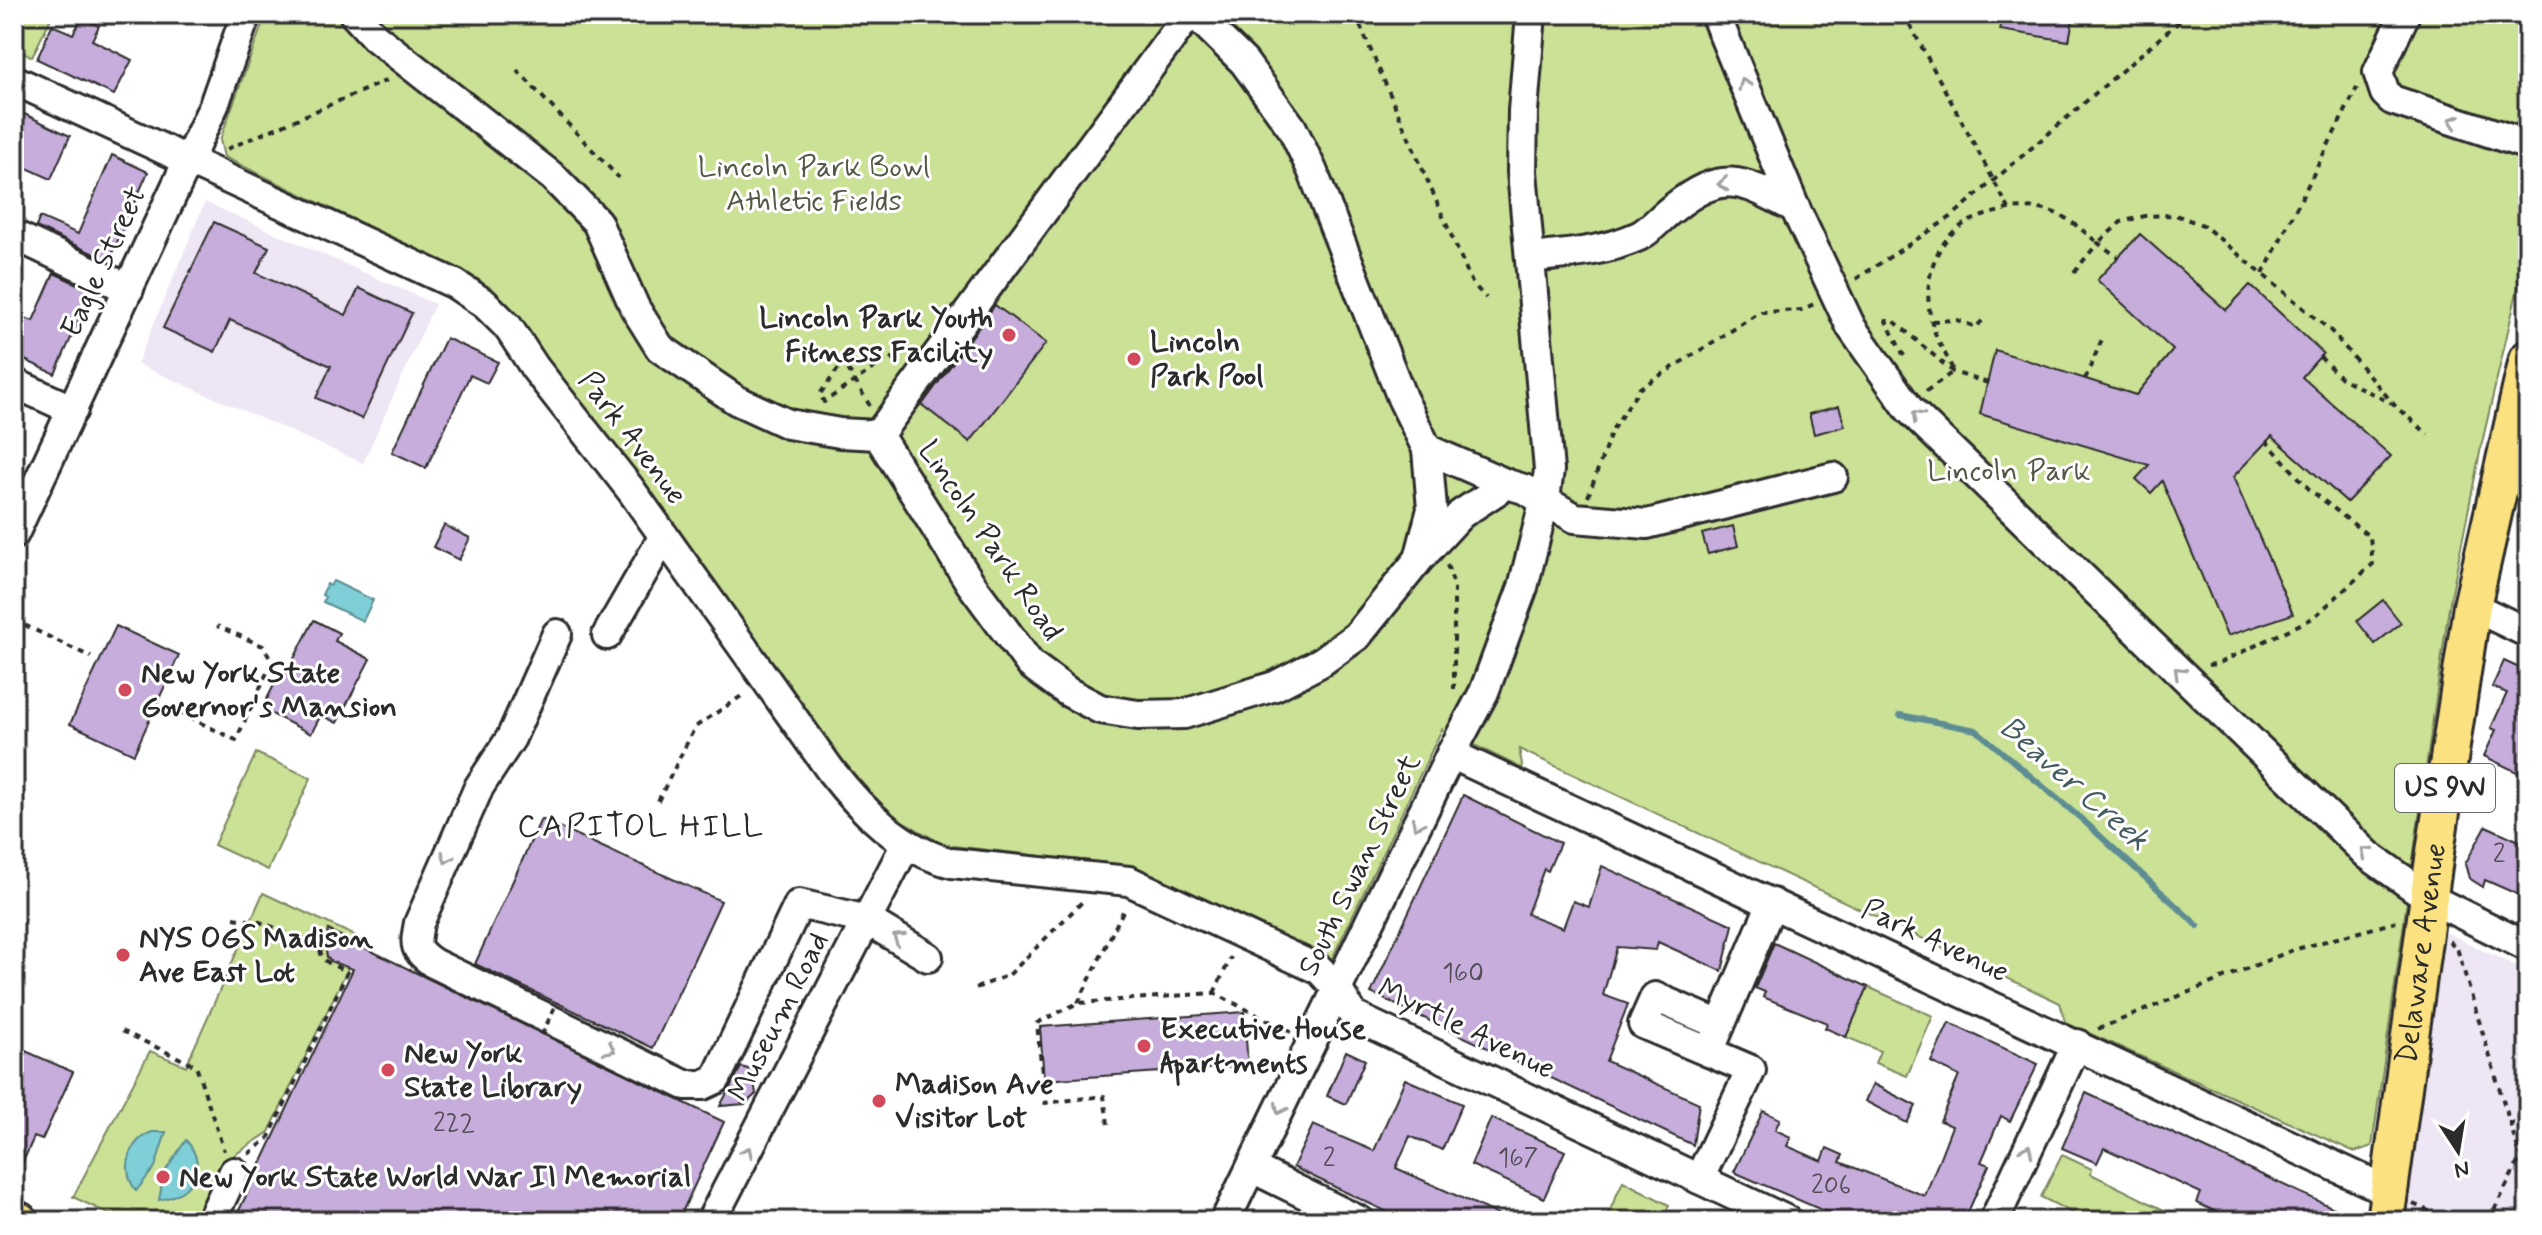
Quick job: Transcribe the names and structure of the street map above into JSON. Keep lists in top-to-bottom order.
{
  "streets": {
    "main road": ["US 9W", "Delaware Avenue"],
    "street": [
      "Eagle Street",
      "Park Avenue",
      "Lincoln Park Road",
      "South Swan Street",
      "Museum Road",
      "Myrtle Avenue"
    ]
  },
  "crossings": [
    ["Eagle Street", "Park Avenue"],
    ["Park Avenue", "South Swan Street"],
    ["Park Avenue", "Delaware Avenue"],
    ["Park Avenue", "Museum Road"],
    ["Park Avenue", "Myrtle Avenue"],
    ["South Swan Street", "Myrtle Avenue"]
  ],
  "one_way": ["South Swan Street", "Museum Road"],
  "districts": ["CAPITOL HILL"],
  "water": ["Beaver Creek"],
  "parks": ["Lincoln Park Bowl Athletic Fields", "Lincoln Park"],
  "places": [
    "Lincoln Park Youth Fitness Facility",
    "Lincoln Park Pool",
    "New York State Governor's Mansion",
    "NYS OGS Madison Ave East Lot",
    "Executive House Apartments",
    "New York State Library",
    "Madison Ave Visitor Lot",
    "New York State World War II Memorial"
  ],
  "house_numbers": [
    "2",
    "160",
    "222",
    "2",
    "167",
    "206"
  ],
  "north": "bottom"
}
